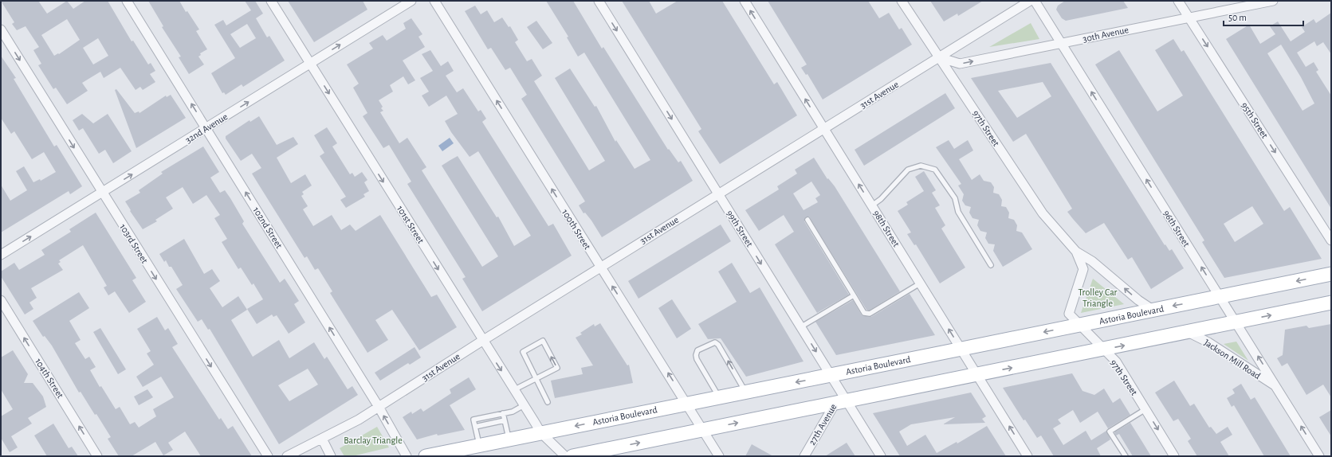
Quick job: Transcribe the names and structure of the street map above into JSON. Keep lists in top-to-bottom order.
{
  "streets": {
    "main road": ["Astoria Boulevard"],
    "street": [
      "30th Avenue",
      "31st Avenue",
      "95th Street",
      "32nd Avenue",
      "97th Street",
      "101st Street",
      "102nd Street",
      "99th Street",
      "98th Street",
      "96th Street",
      "100th Street",
      "103rd Street",
      "Jackson Mill Road",
      "104th Street",
      "27th Avenue"
    ]
  },
  "crossings": [
    ["30th Avenue", "31st Avenue"],
    ["30th Avenue", "95th Street"],
    ["30th Avenue", "97th Street"],
    ["30th Avenue", "96th Street"],
    ["31st Avenue", "97th Street"],
    ["31st Avenue", "101st Street"],
    ["31st Avenue", "102nd Street"],
    ["31st Avenue", "99th Street"],
    ["31st Avenue", "98th Street"],
    ["31st Avenue", "100th Street"],
    ["32nd Avenue", "101st Street"],
    ["32nd Avenue", "102nd Street"],
    ["32nd Avenue", "103rd Street"],
    ["97th Street", "Astoria Boulevard"],
    ["101st Street", "Astoria Boulevard"],
    ["99th Street", "Astoria Boulevard"],
    ["99th Street", "27th Avenue"],
    ["98th Street", "Astoria Boulevard"],
    ["96th Street", "Astoria Boulevard"],
    ["96th Street", "Jackson Mill Road"],
    ["100th Street", "Astoria Boulevard"]
  ],
  "one_way": [
    "30th Avenue",
    "95th Street",
    "32nd Avenue",
    "101st Street",
    "102nd Street",
    "99th Street",
    "98th Street",
    "96th Street",
    "100th Street",
    "103rd Street",
    "104th Street"
  ],
  "parks": ["Trolley Car Triangle", "Barclay Triangle"],
  "scale_bar": "50 m"
}
